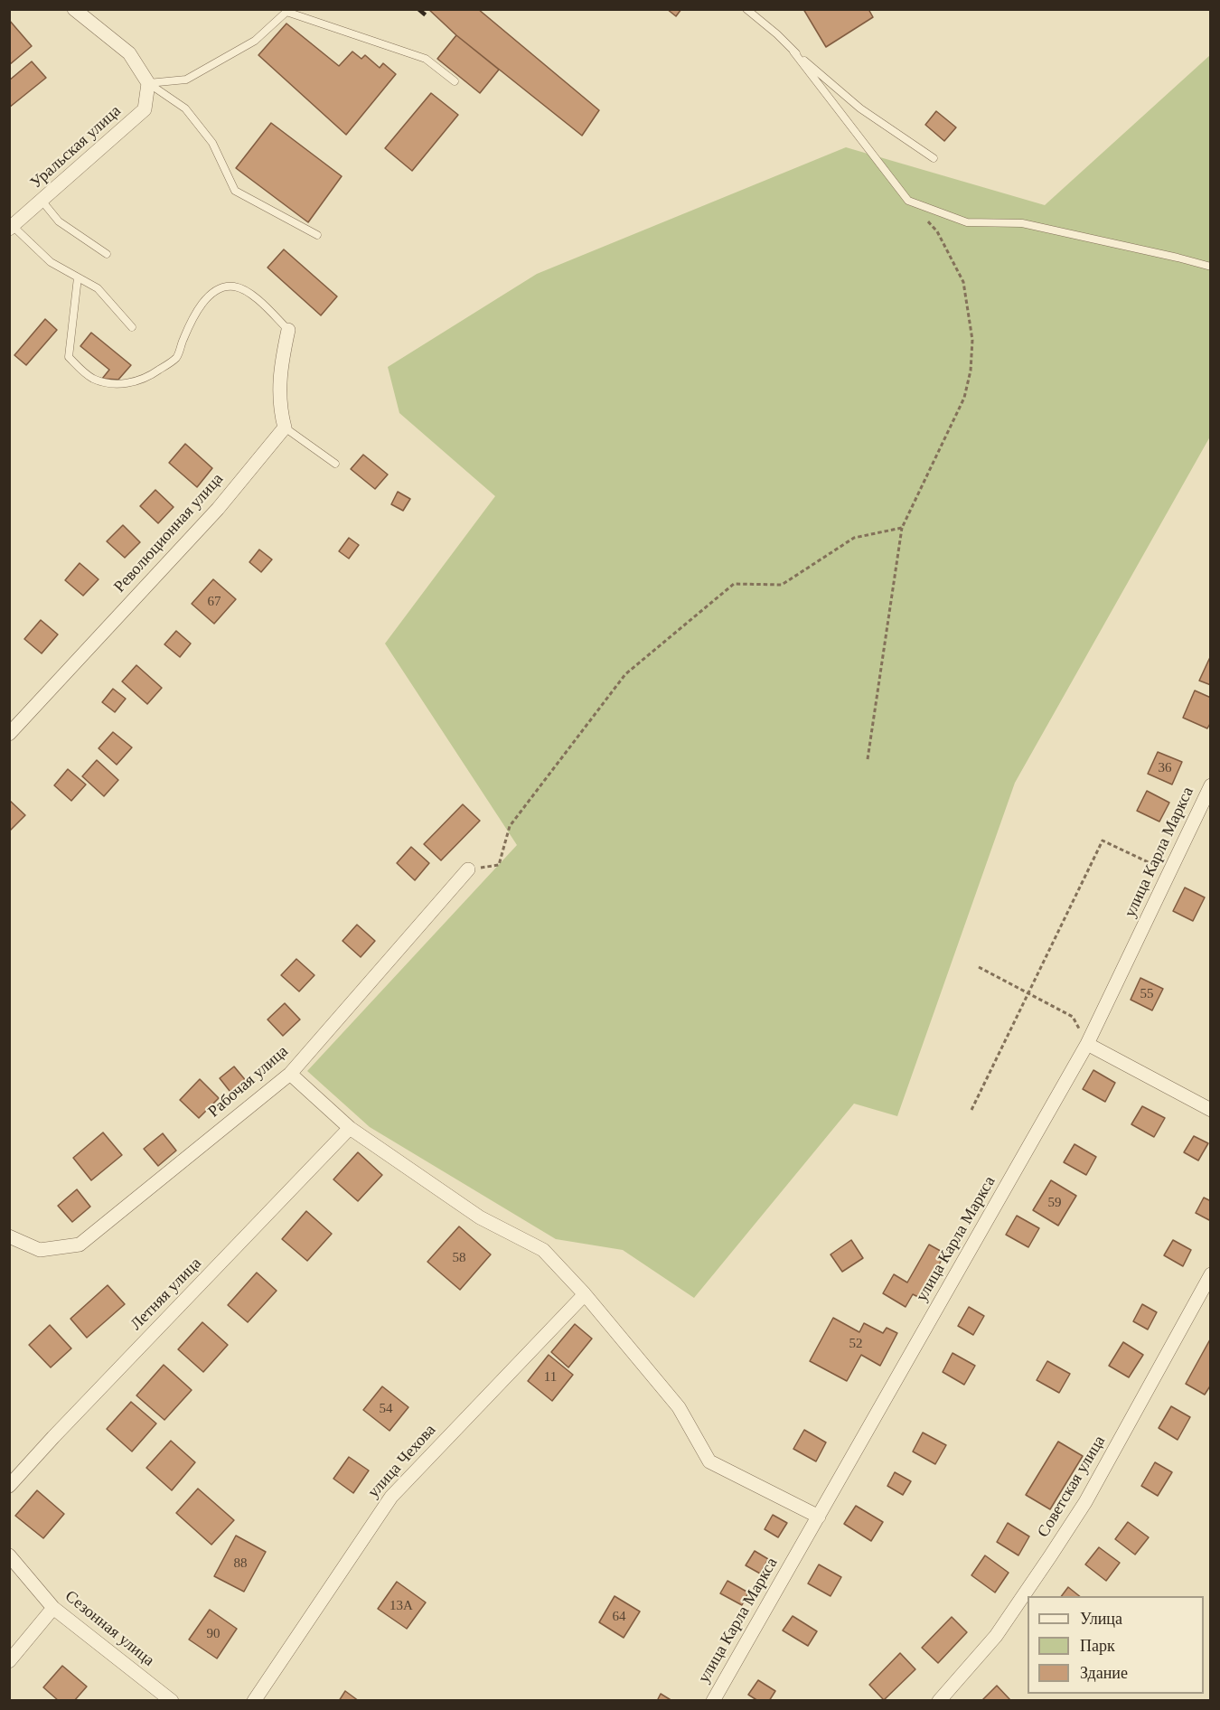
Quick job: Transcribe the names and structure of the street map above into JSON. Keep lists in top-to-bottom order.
{
  "streets": {
    "street": [
      "Уральская улица",
      "Революционная улица",
      "улица Карла Маркса",
      "Рабочая улица",
      "Летняя улица",
      "улица Чехова",
      "Советская улица",
      "Сезонная улица"
    ]
  },
  "house_numbers": [
    "67",
    "36",
    "55",
    "59",
    "58",
    "52",
    "11",
    "54",
    "88",
    "13А",
    "64",
    "90"
  ],
  "legend": ["Улица", "Парк", "Здание"]
}
